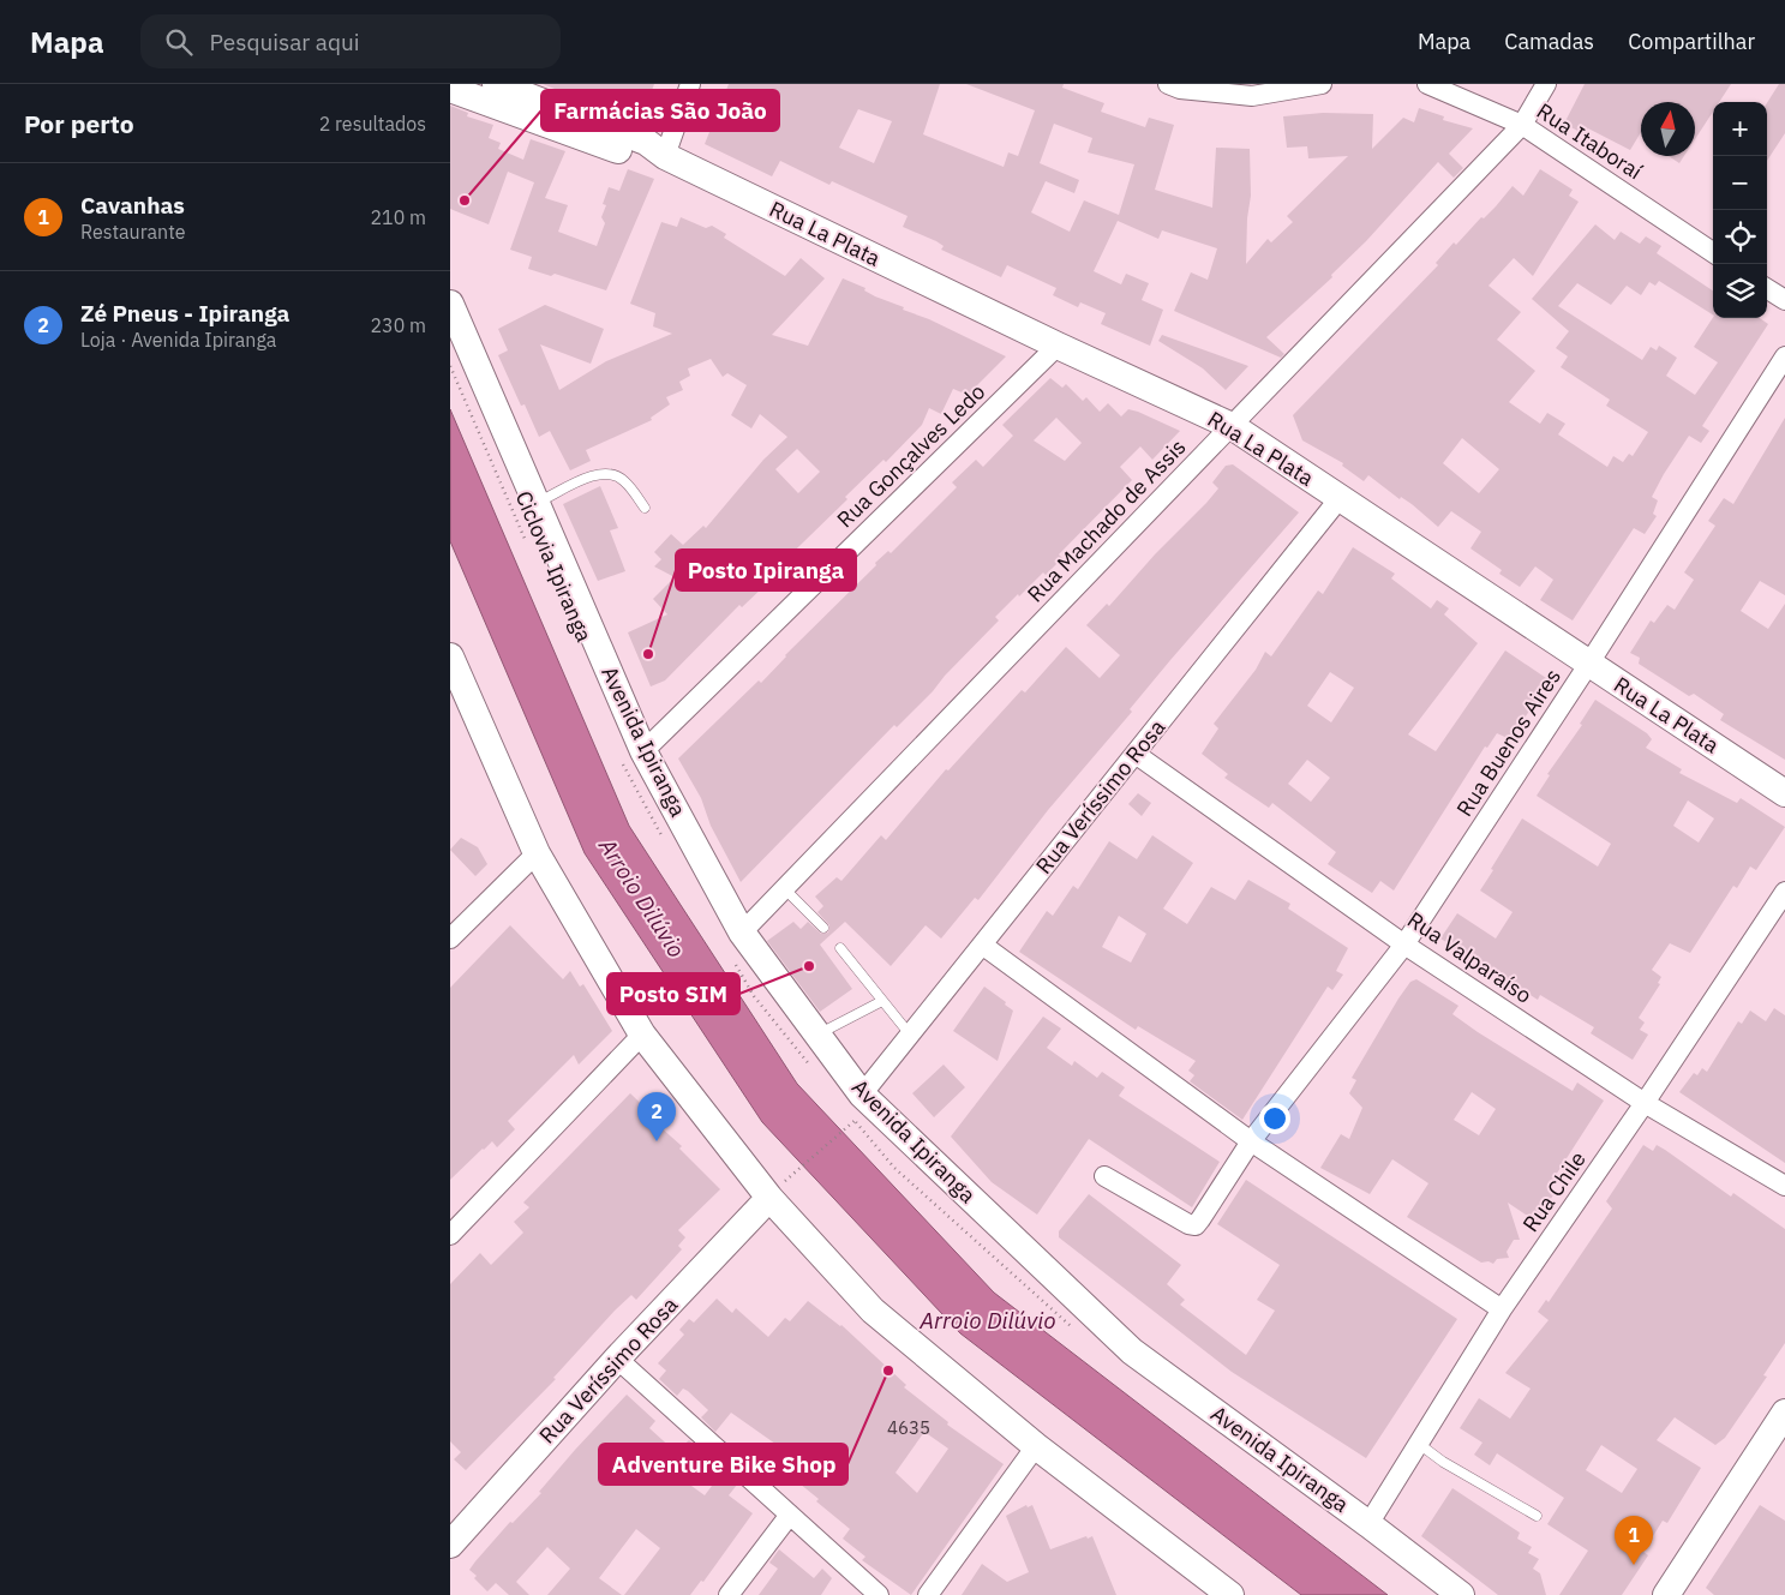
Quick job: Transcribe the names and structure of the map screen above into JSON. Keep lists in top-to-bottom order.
{
  "streets": {
    "main road": ["Rua La Plata", "Avenida Ipiranga", "Rua Veríssimo Rosa"],
    "street": [
      "Rua Itaboraí",
      "Rua Gonçalves Ledo",
      "Rua Machado de Assis",
      "Rua Buenos Aires",
      "Rua Valparaíso",
      "Rua Chile"
    ],
    "path": ["Ciclovia Ipiranga"]
  },
  "crossings": [
    ["Rua Itaboraí", "Rua Machado de Assis"],
    ["Rua La Plata", "Rua Gonçalves Ledo"],
    ["Rua La Plata", "Rua Machado de Assis"],
    ["Rua La Plata", "Rua Buenos Aires"],
    ["Rua La Plata", "Rua Veríssimo Rosa"],
    ["Rua Gonçalves Ledo", "Avenida Ipiranga"],
    ["Rua Machado de Assis", "Avenida Ipiranga"],
    ["Avenida Ipiranga", "Rua Veríssimo Rosa"],
    ["Avenida Ipiranga", "Rua Chile"],
    ["Rua Buenos Aires", "Rua Valparaíso"],
    ["Rua Veríssimo Rosa", "Rua Valparaíso"],
    ["Rua Valparaíso", "Rua Chile"]
  ],
  "water": ["Arroio Dilúvio"],
  "places": [
    "Farmácias São João",
    "Posto Ipiranga",
    "Posto SIM",
    "Adventure Bike Shop"
  ],
  "house_numbers": ["4635"],
  "north": "top",
  "page": {
    "header": "Mapa",
    "search": "Pesquisar aqui",
    "nav": ["Mapa", "Camadas", "Compartilhar"],
    "heading": ["Por perto", "2 resultados"],
    "map_buttons": ["+", "−"],
    "list": [
      {
        "mark": "1",
        "name": "Cavanhas",
        "note": "Restaurante",
        "value": "210 m"
      },
      {
        "mark": "2",
        "name": "Zé Pneus - Ipiranga",
        "note": "Loja · Avenida Ipiranga",
        "value": "230 m"
      }
    ],
    "pins": ["2", "1"]
  }
}
